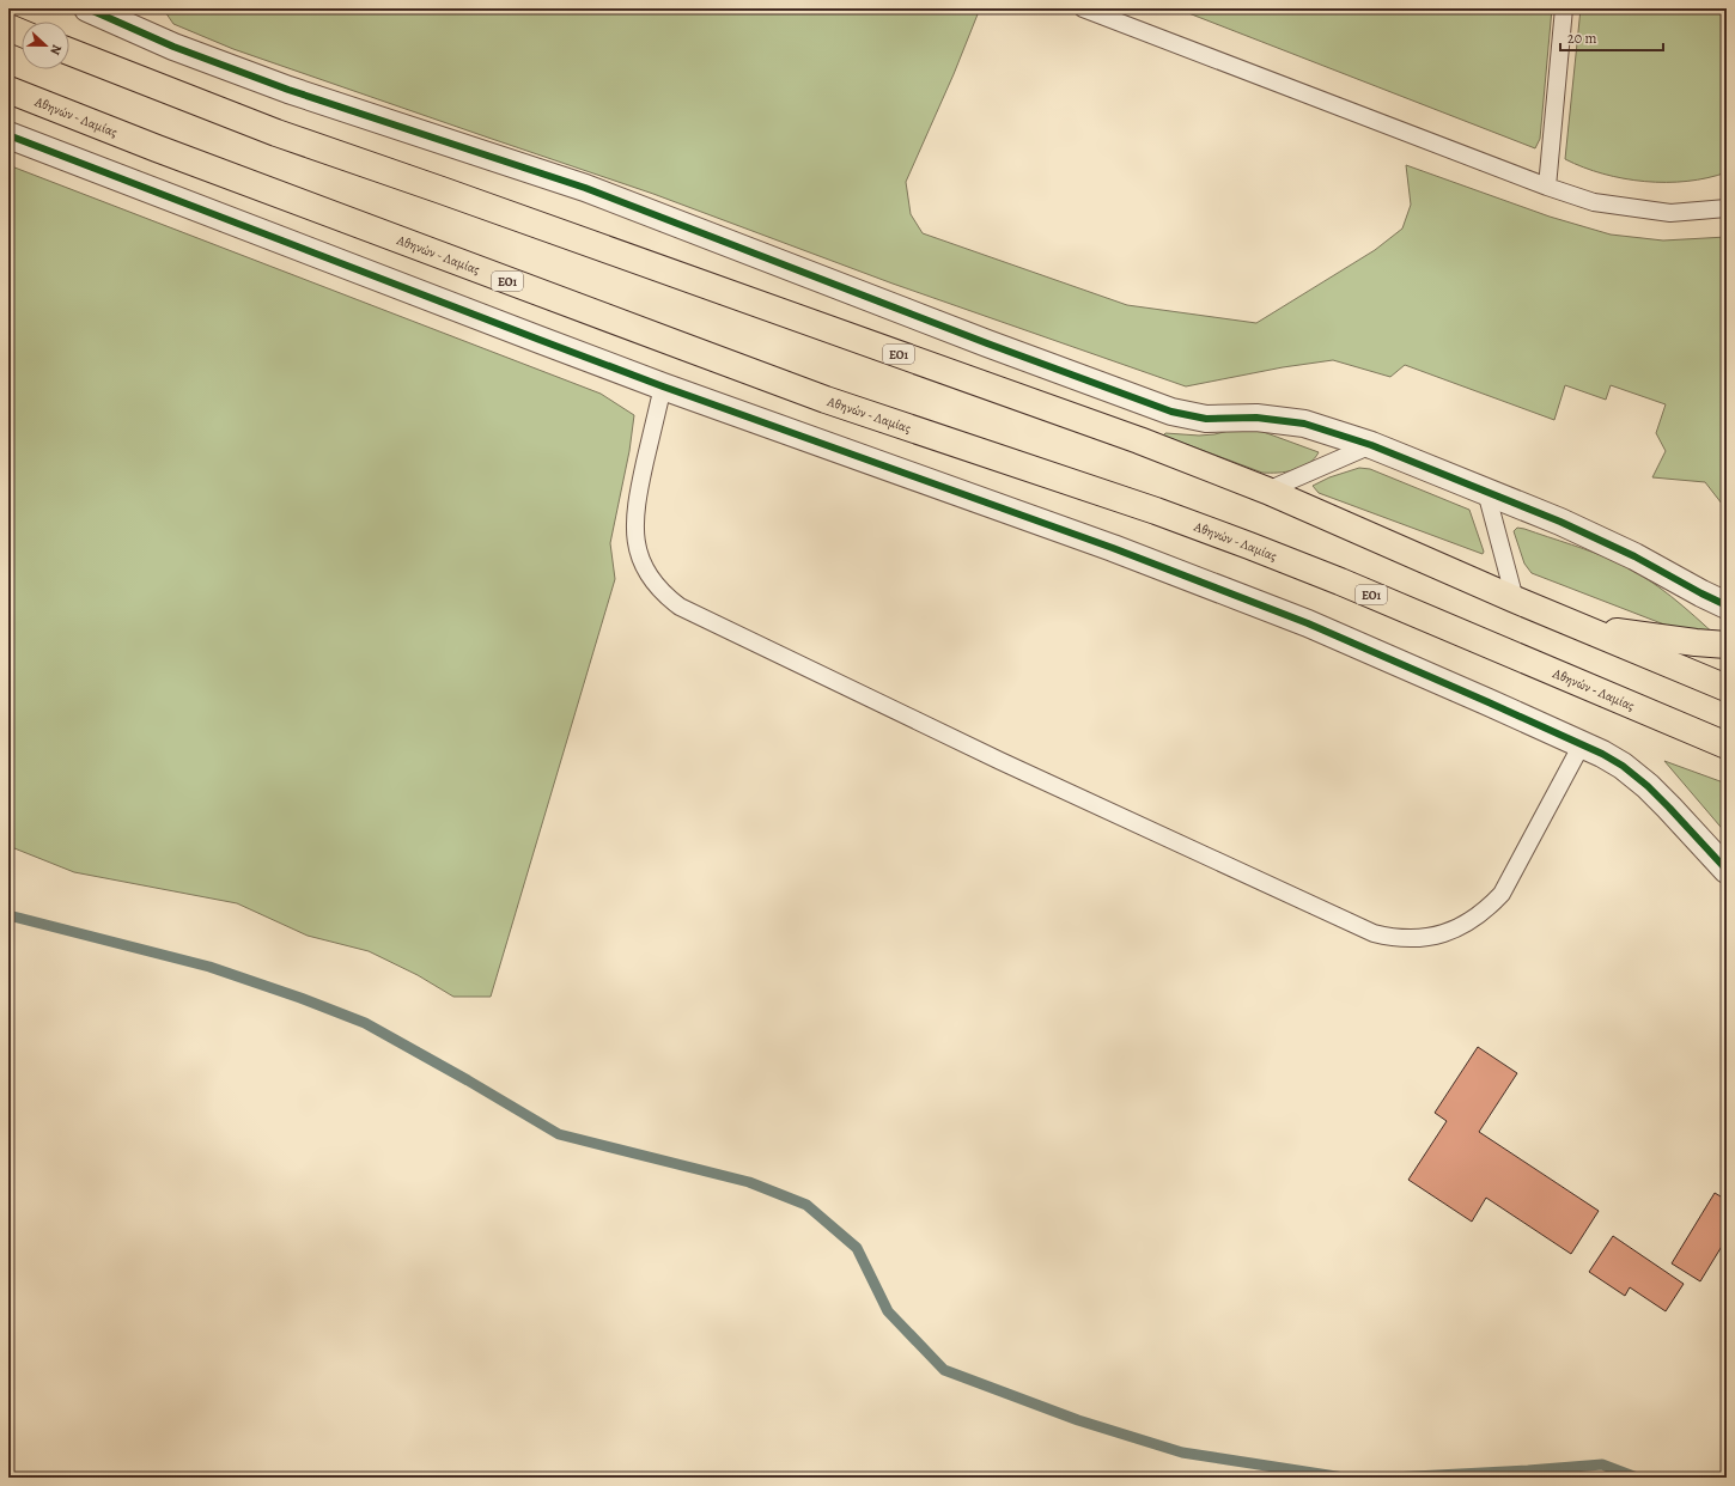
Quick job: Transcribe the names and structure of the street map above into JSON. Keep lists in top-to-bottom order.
{
  "streets": {
    "main road": ["Αθηνών - Λαμίας", "ΕΟ1"]
  },
  "scale_bar": "20 m",
  "north": "right"
}
